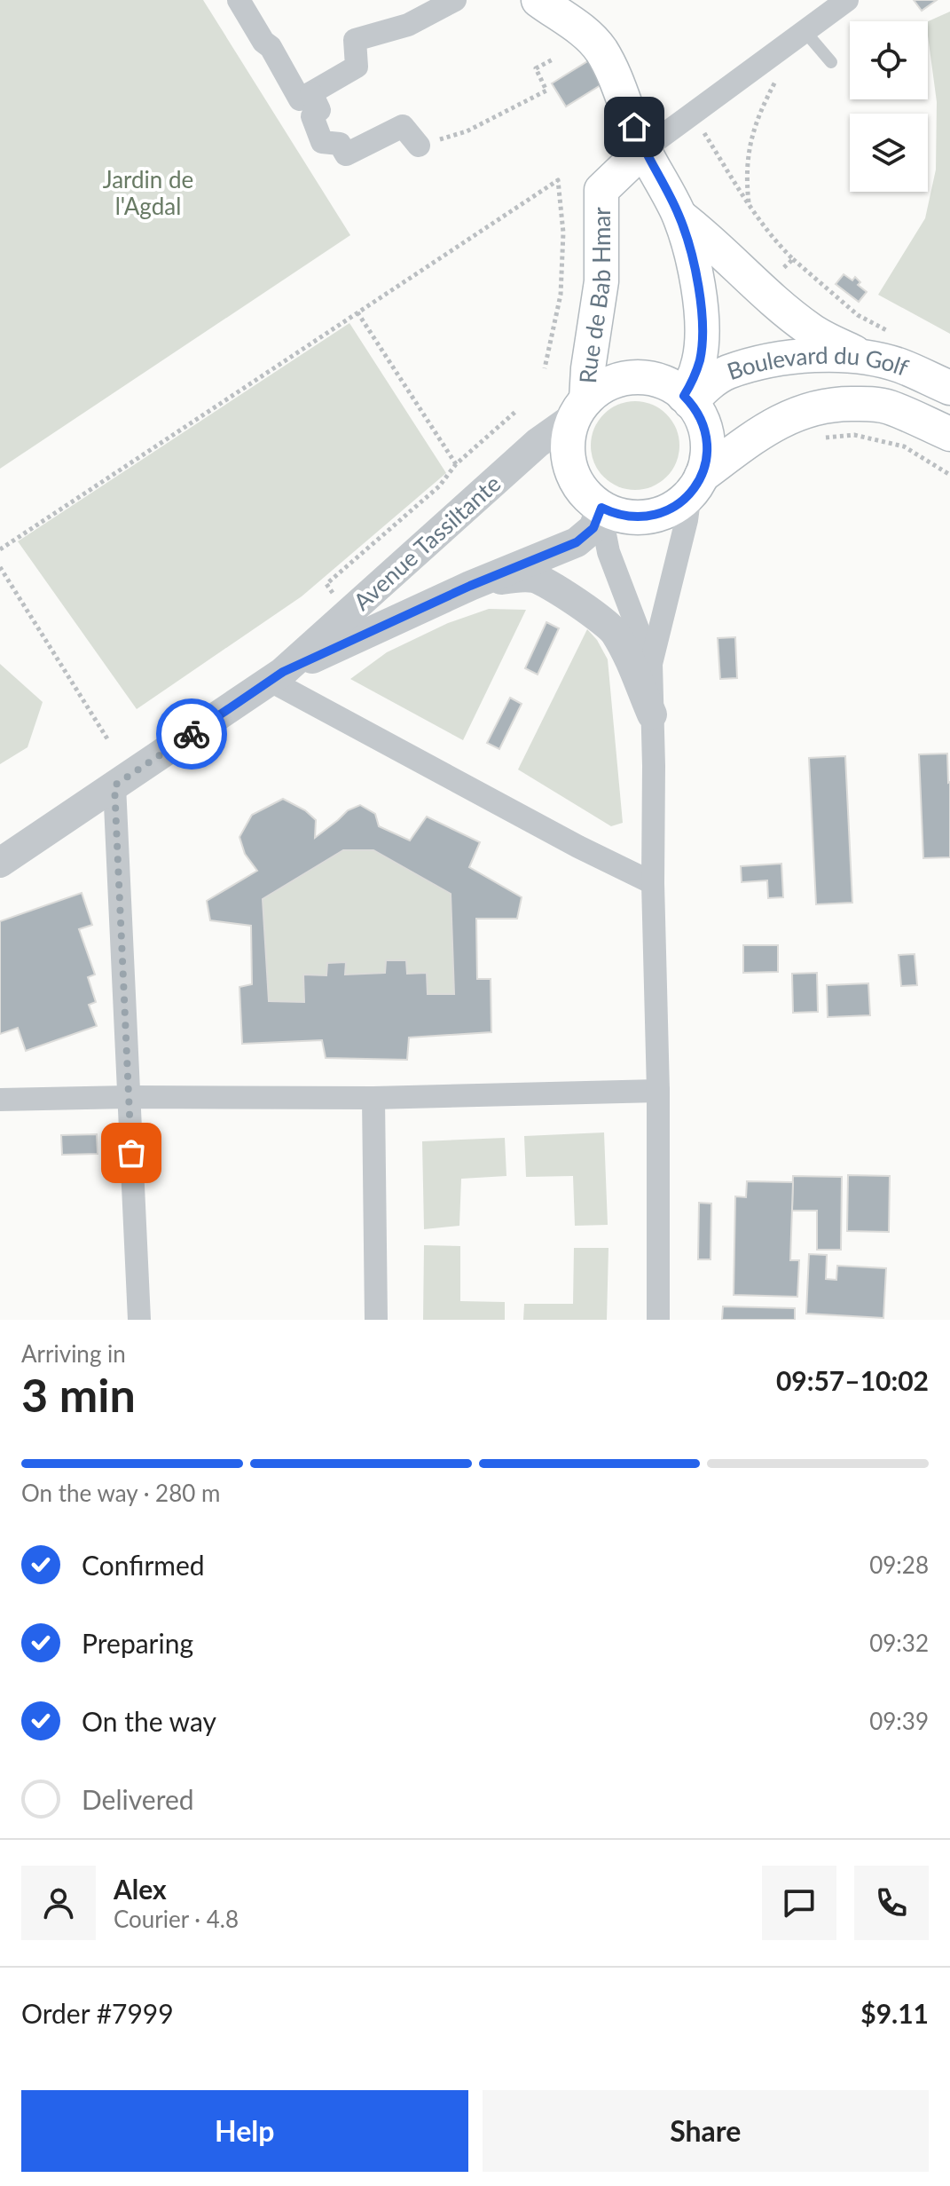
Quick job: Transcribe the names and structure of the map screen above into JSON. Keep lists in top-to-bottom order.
{
  "streets": {
    "main road": ["Rue de Bab Hmar", "Boulevard du Golf"],
    "street": ["Avenue Tassiltante"]
  },
  "crossings": [
    ["Rue de Bab Hmar", "Boulevard du Golf"],
    ["Rue de Bab Hmar", "Avenue Tassiltante"],
    ["Boulevard du Golf", "Avenue Tassiltante"]
  ],
  "parks": ["Jardin de l'Agdal"],
  "page": {
    "heading": ["3 min", "Arriving in", "09:57–10:02"],
    "panel": [
      "Alex",
      "Courier · 4.8",
      "Order #7999",
      "$9.11"
    ],
    "bar": "On the way · 280 m",
    "list": [
      ["Confirmed", "09:28"],
      ["Preparing", "09:32"],
      ["On the way", "09:39"],
      "Delivered"
    ],
    "buttons": ["Help", "Share"]
  }
}
